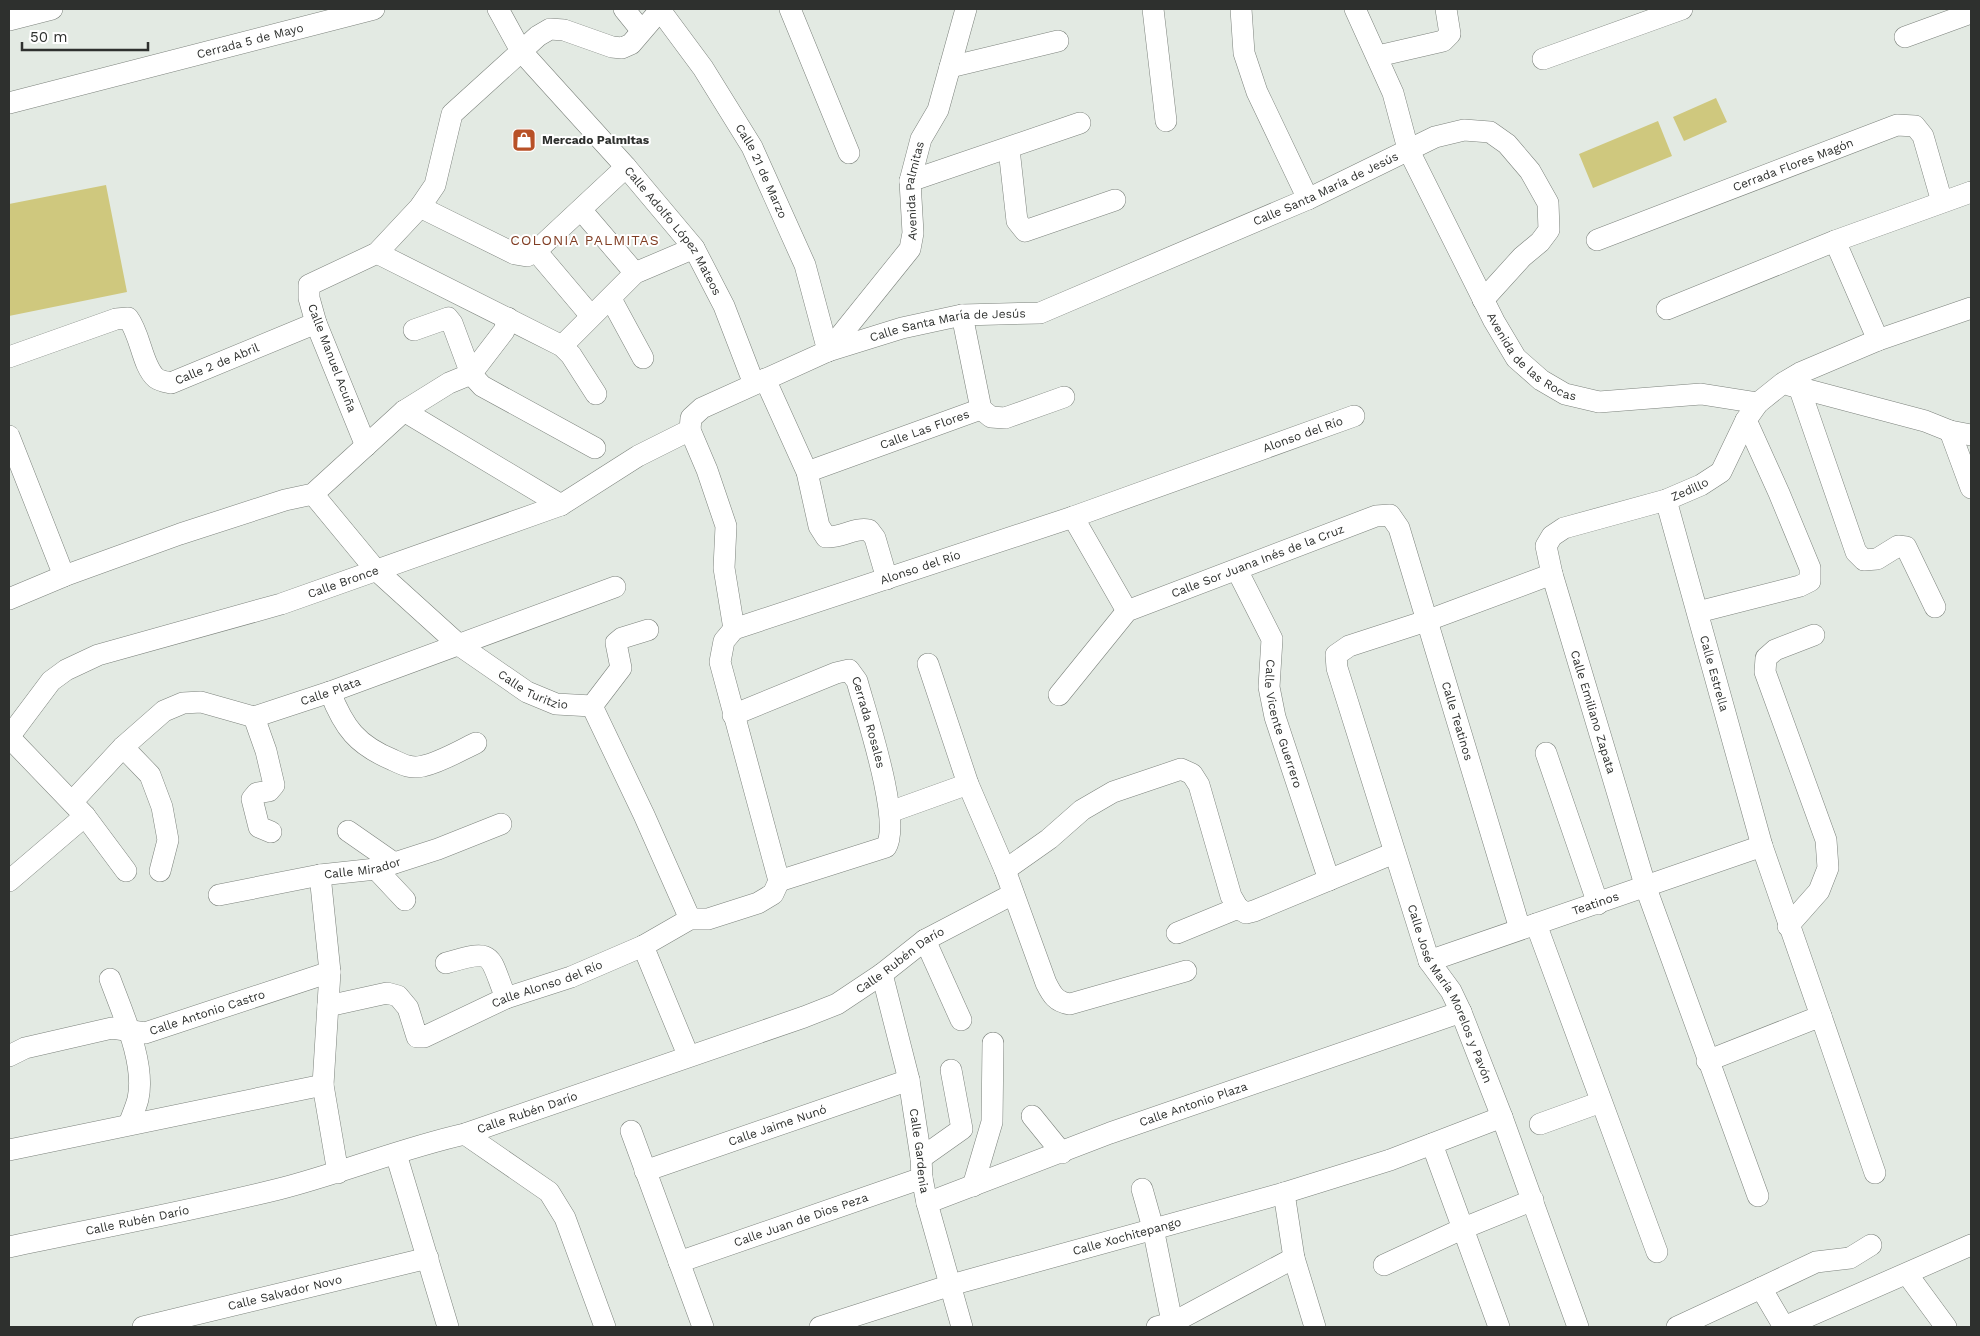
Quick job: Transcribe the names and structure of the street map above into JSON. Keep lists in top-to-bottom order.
{
  "streets": {
    "street": [
      "Cerrada 5 de Mayo",
      "Cerrada Flores Magón",
      "Calle 21 de Marzo",
      "Calle Santa María de Jesús",
      "Avenida Palmitas",
      "Calle Adolfo López Mateos",
      "Avenida de las Rocas",
      "Calle Manuel Acuña",
      "Calle 2 de Abril",
      "Calle Las Flores",
      "Alonso del Río",
      "Zedillo",
      "Calle Sor Juana Inés de la Cruz",
      "Calle Bronce",
      "Calle Estrella",
      "Calle Turitzio",
      "Calle Plata",
      "Calle Emiliano Zapata",
      "Calle Teatinos",
      "Calle Vicente Guerrero",
      "Cerrada Rosales",
      "Calle Mirador",
      "Teatinos",
      "Calle Rubén Darío",
      "Calle Alonso del Río",
      "Calle José María Morelos y Pavón",
      "Calle Antonio Castro",
      "Calle Antonio Plaza",
      "Calle Jaime Nunó",
      "Calle Gardenia",
      "Calle Juan de Dios Peza",
      "Calle Xochitepango",
      "Calle Salvador Novo"
    ]
  },
  "crossings": [
    ["Calle 21 de Marzo", "Calle Santa María de Jesús"],
    ["Calle 21 de Marzo", "Avenida Palmitas"],
    ["Calle 21 de Marzo", "Calle Manuel Acuña"],
    ["Calle Santa María de Jesús", "Avenida Palmitas"],
    ["Calle Santa María de Jesús", "Calle Adolfo López Mateos"],
    ["Calle Santa María de Jesús", "Avenida de las Rocas"],
    ["Calle Santa María de Jesús", "Calle Las Flores"],
    ["Calle Santa María de Jesús", "Calle Bronce"],
    ["Calle Adolfo López Mateos", "Calle Manuel Acuña"],
    ["Calle Adolfo López Mateos", "Calle Las Flores"],
    ["Calle Adolfo López Mateos", "Alonso del Río"],
    ["Avenida de las Rocas", "Zedillo"],
    ["Calle Manuel Acuña", "Calle 2 de Abril"],
    ["Zedillo", "Calle Estrella"],
    ["Zedillo", "Calle Emiliano Zapata"],
    ["Calle Sor Juana Inés de la Cruz", "Calle Teatinos"],
    ["Calle Sor Juana Inés de la Cruz", "Calle Vicente Guerrero"],
    ["Calle Bronce", "Calle Turitzio"],
    ["Calle Estrella", "Teatinos"],
    ["Calle Turitzio", "Calle Plata"],
    ["Calle Emiliano Zapata", "Teatinos"],
    ["Calle Teatinos", "Teatinos"],
    ["Calle Teatinos", "Calle José María Morelos y Pavón"],
    ["Teatinos", "Calle José María Morelos y Pavón"],
    ["Calle Rubén Darío", "Calle Gardenia"],
    ["Calle José María Morelos y Pavón", "Calle Antonio Plaza"],
    ["Calle José María Morelos y Pavón", "Calle Xochitepango"],
    ["Calle Antonio Plaza", "Calle Gardenia"],
    ["Calle Jaime Nunó", "Calle Gardenia"],
    ["Calle Gardenia", "Calle Juan de Dios Peza"],
    ["Calle Gardenia", "Calle Xochitepango"]
  ],
  "districts": ["COLONIA PALMITAS"],
  "places": {
    "shop": ["Mercado Palmitas"]
  },
  "scale_bar": "50 m"
}
